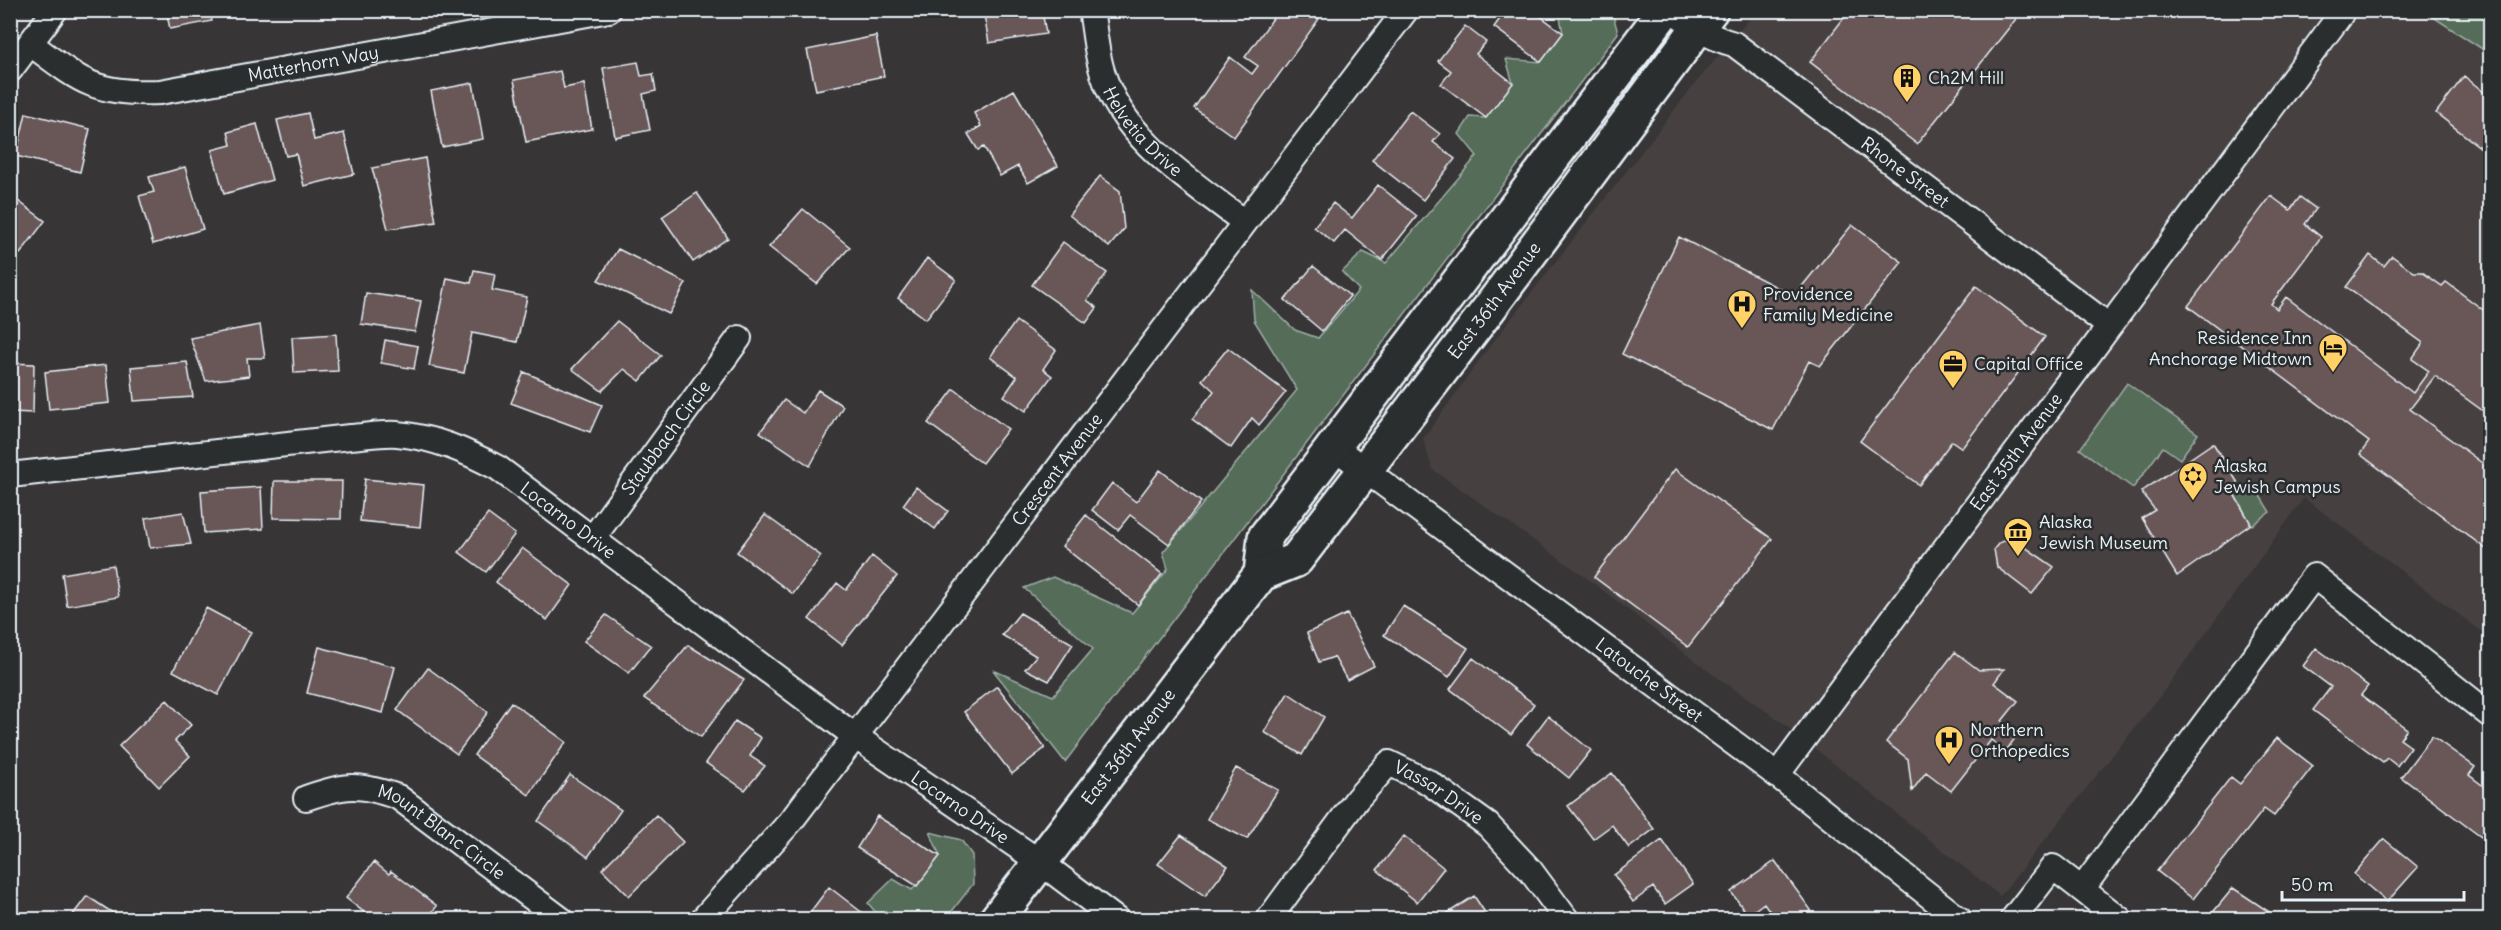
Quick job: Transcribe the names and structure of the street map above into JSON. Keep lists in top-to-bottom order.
{
  "streets": {
    "main road": ["East 36th Avenue"],
    "street": [
      "Matterhorn Way",
      "Helvetia Drive",
      "Rhone Street",
      "Staubbach Circle",
      "East 35th Avenue",
      "Crescent Avenue",
      "Locarno Drive",
      "Latouche Street",
      "Vassar Drive",
      "Mount Blanc Circle"
    ]
  },
  "crossings": [
    ["Helvetia Drive", "Crescent Avenue"],
    ["Rhone Street", "East 36th Avenue"],
    ["Rhone Street", "East 35th Avenue"],
    ["East 36th Avenue", "Locarno Drive"],
    ["East 36th Avenue", "Latouche Street"],
    ["Staubbach Circle", "Locarno Drive"],
    ["East 35th Avenue", "Latouche Street"],
    ["Crescent Avenue", "Locarno Drive"]
  ],
  "places": {
    "building": ["Ch2M Hill"],
    "hospital": ["Providence Family Medicine", "Northern Orthopedics"],
    "hotel": ["Residence Inn Anchorage Midtown"],
    "office": ["Capital Office"],
    "synagogue": ["Alaska Jewish Campus"],
    "museum": ["Alaska Jewish Museum"]
  },
  "scale_bar": "50 m"
}
